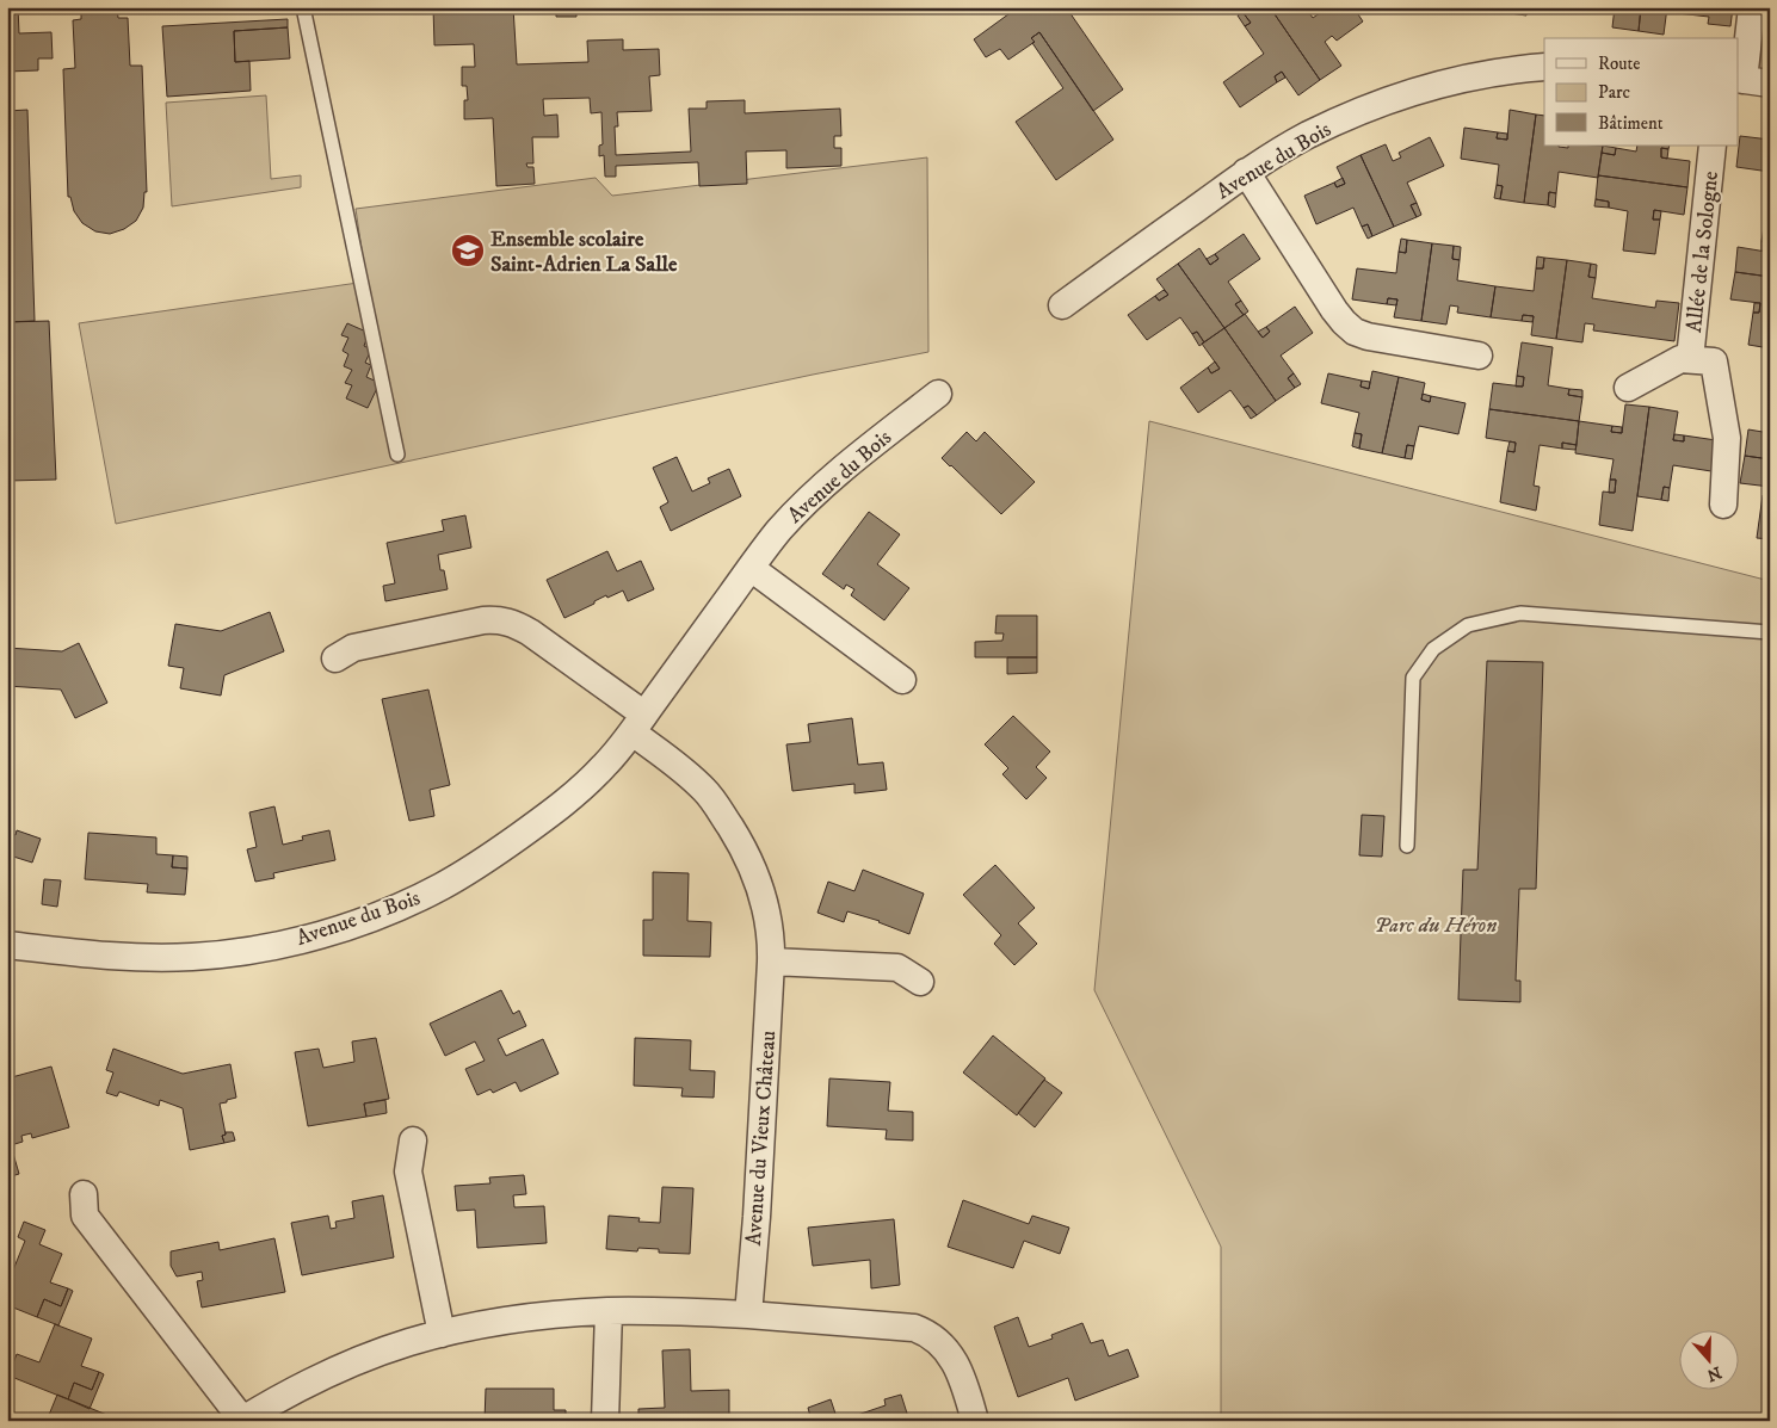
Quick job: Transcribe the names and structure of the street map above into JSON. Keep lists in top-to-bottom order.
{
  "streets": {
    "street": ["Avenue du Bois", "Allée de la Sologne", "Avenue du Vieux Château"]
  },
  "crossings": [
    ["Avenue du Bois", "Avenue du Vieux Château"]
  ],
  "parks": ["Parc du Héron"],
  "places": {
    "school or university": ["Ensemble scolaire Saint-Adrien La Salle"]
  },
  "legend": ["Route", "Parc", "Bâtiment"],
  "north": "bottom"
}
